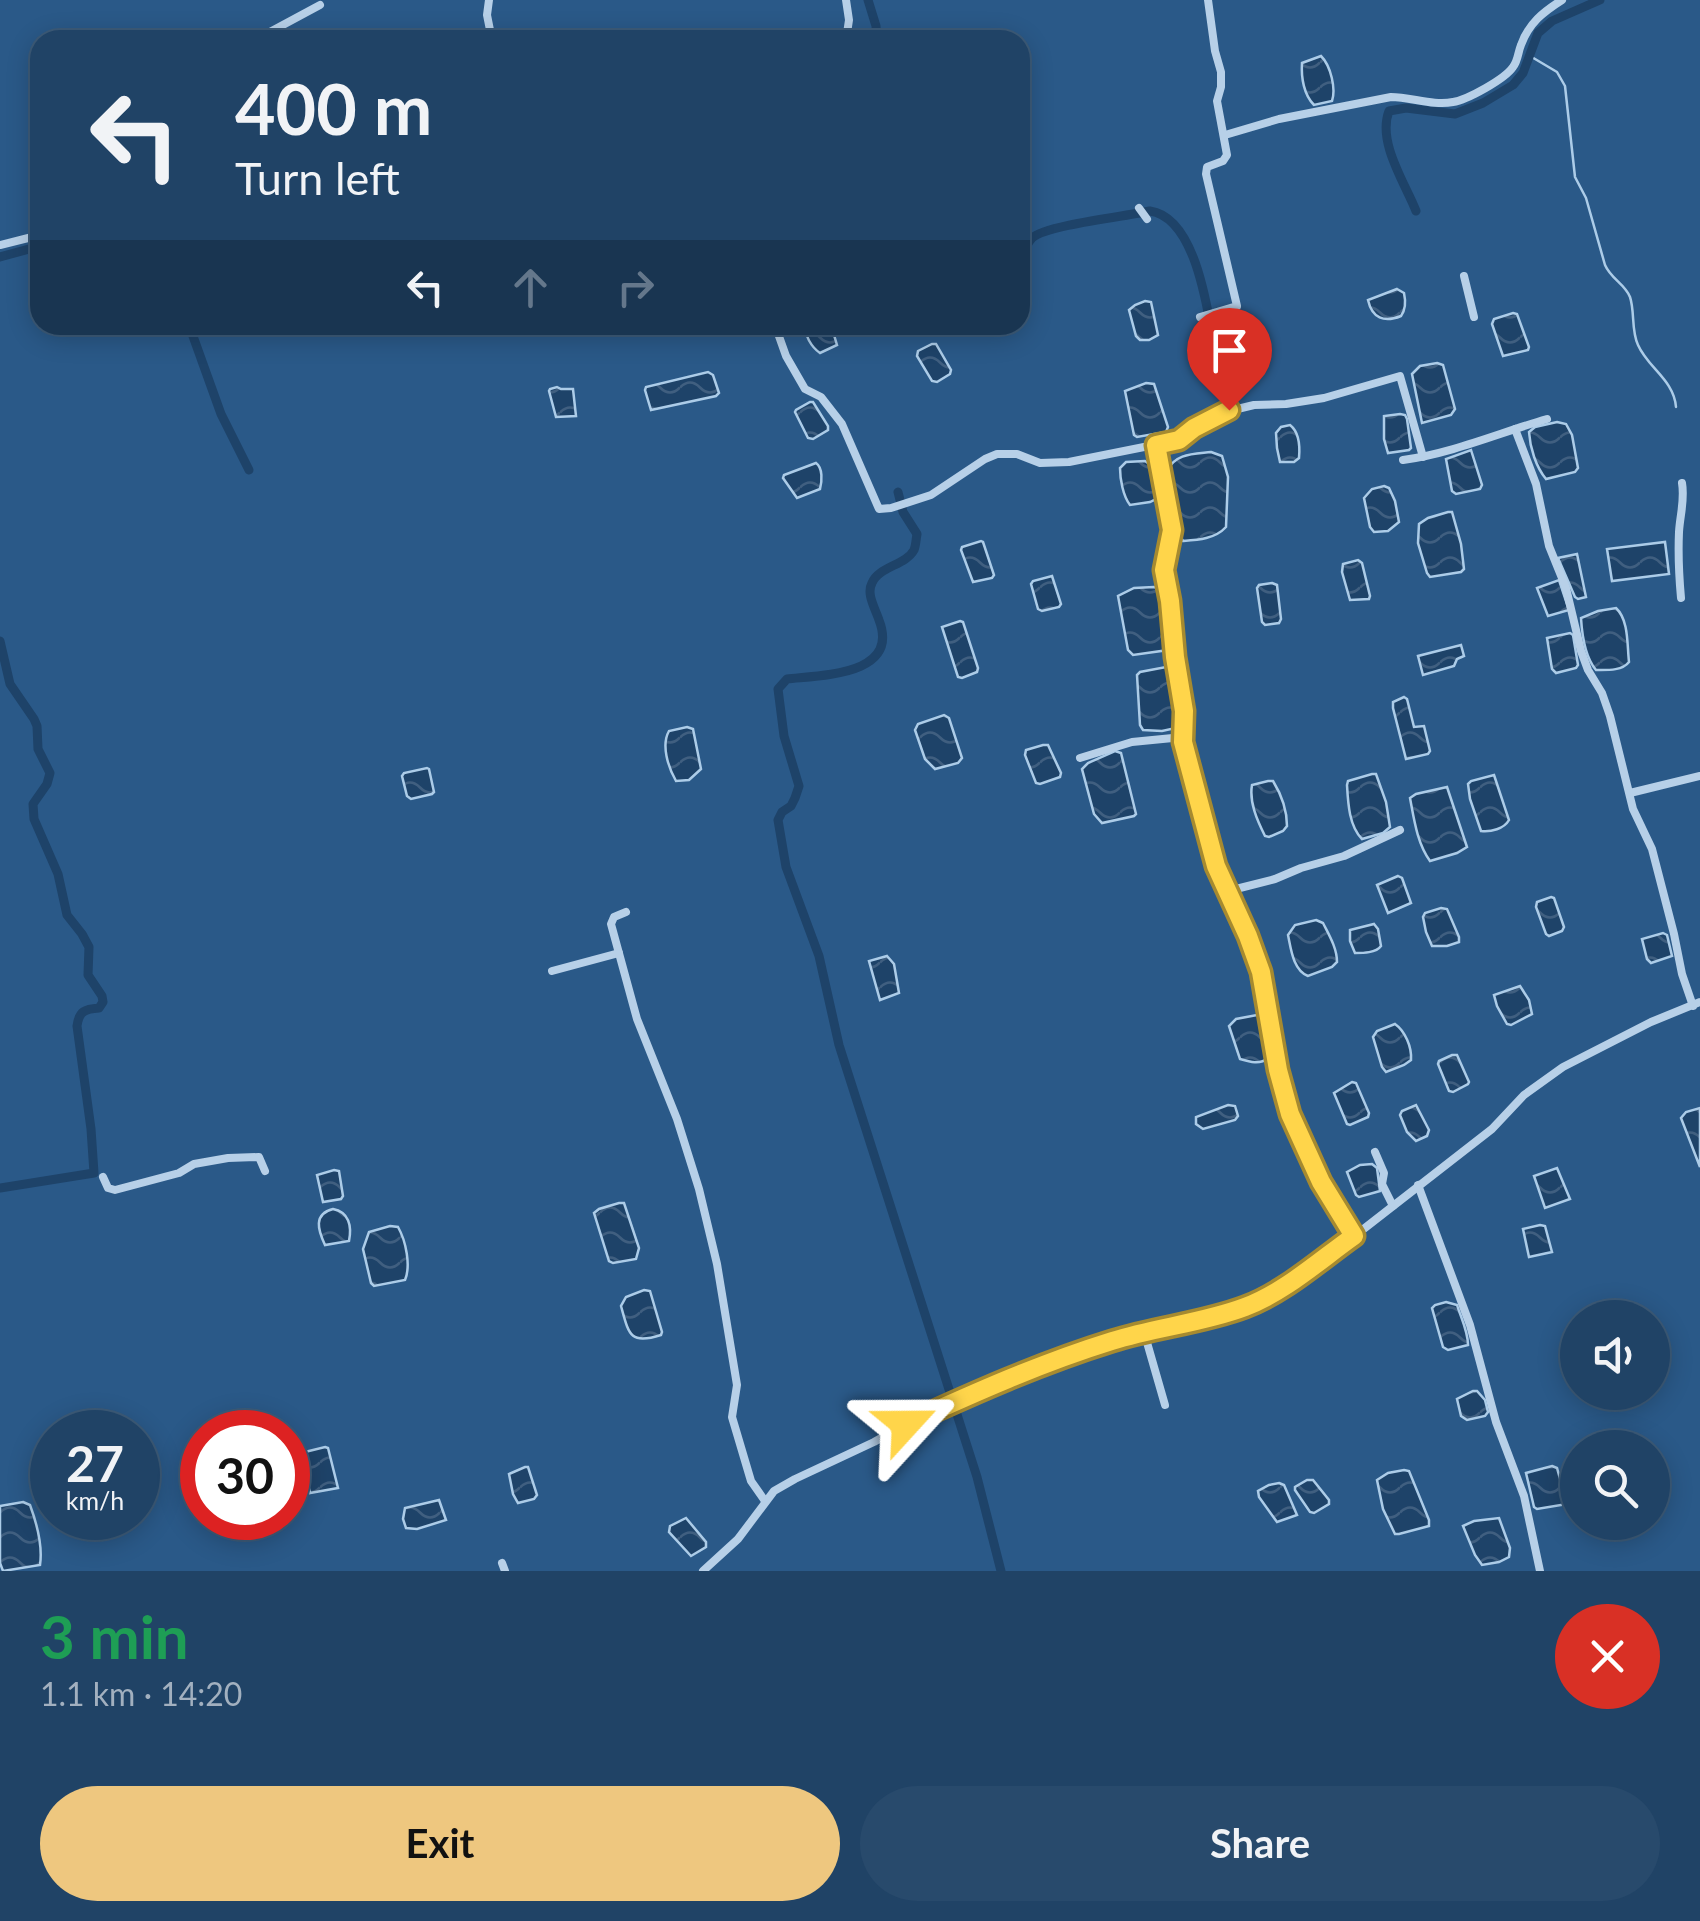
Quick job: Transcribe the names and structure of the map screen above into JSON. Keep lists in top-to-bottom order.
{
  "page": {
    "turn": ["400 m", "Turn left"],
    "speed": "27 km/h",
    "limit": "30",
    "heading": ["3 min", "1.1 km · 14:20"],
    "buttons": ["Exit", "Share"]
  }
}
